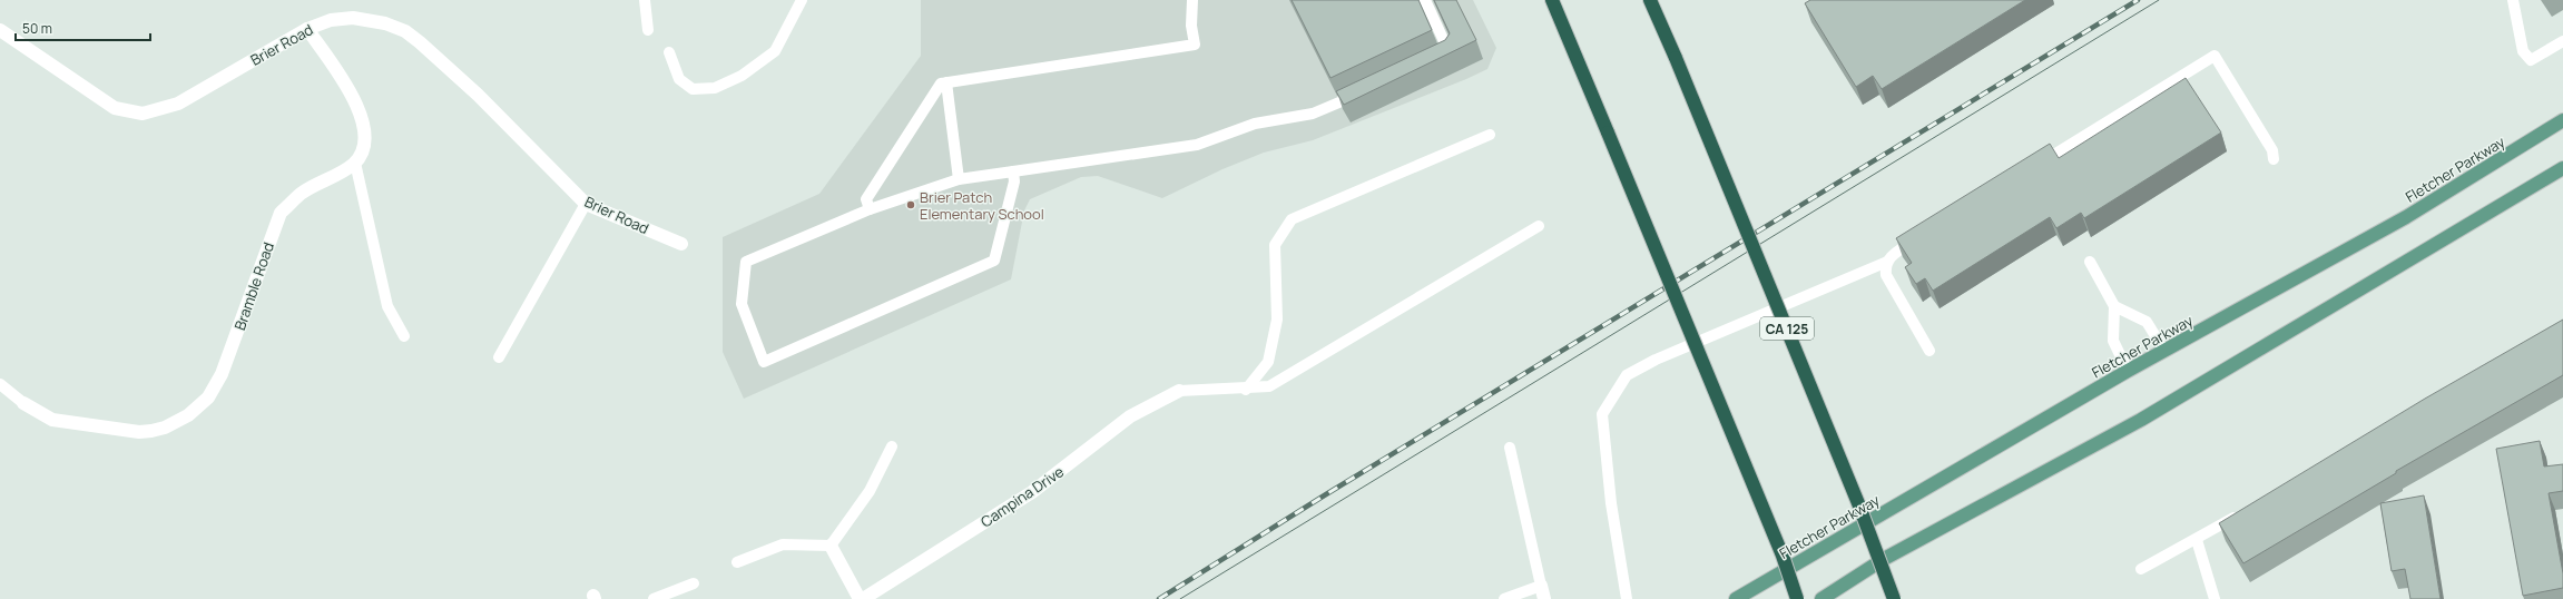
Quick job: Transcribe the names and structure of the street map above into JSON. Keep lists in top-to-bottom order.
{
  "streets": {
    "highway": ["CA 125"],
    "main road": ["Fletcher Parkway"],
    "street": ["Brier Road", "Bramble Road", "Campina Drive"]
  },
  "places": ["Brier Patch Elementary School"],
  "scale_bar": "50 m"
}
